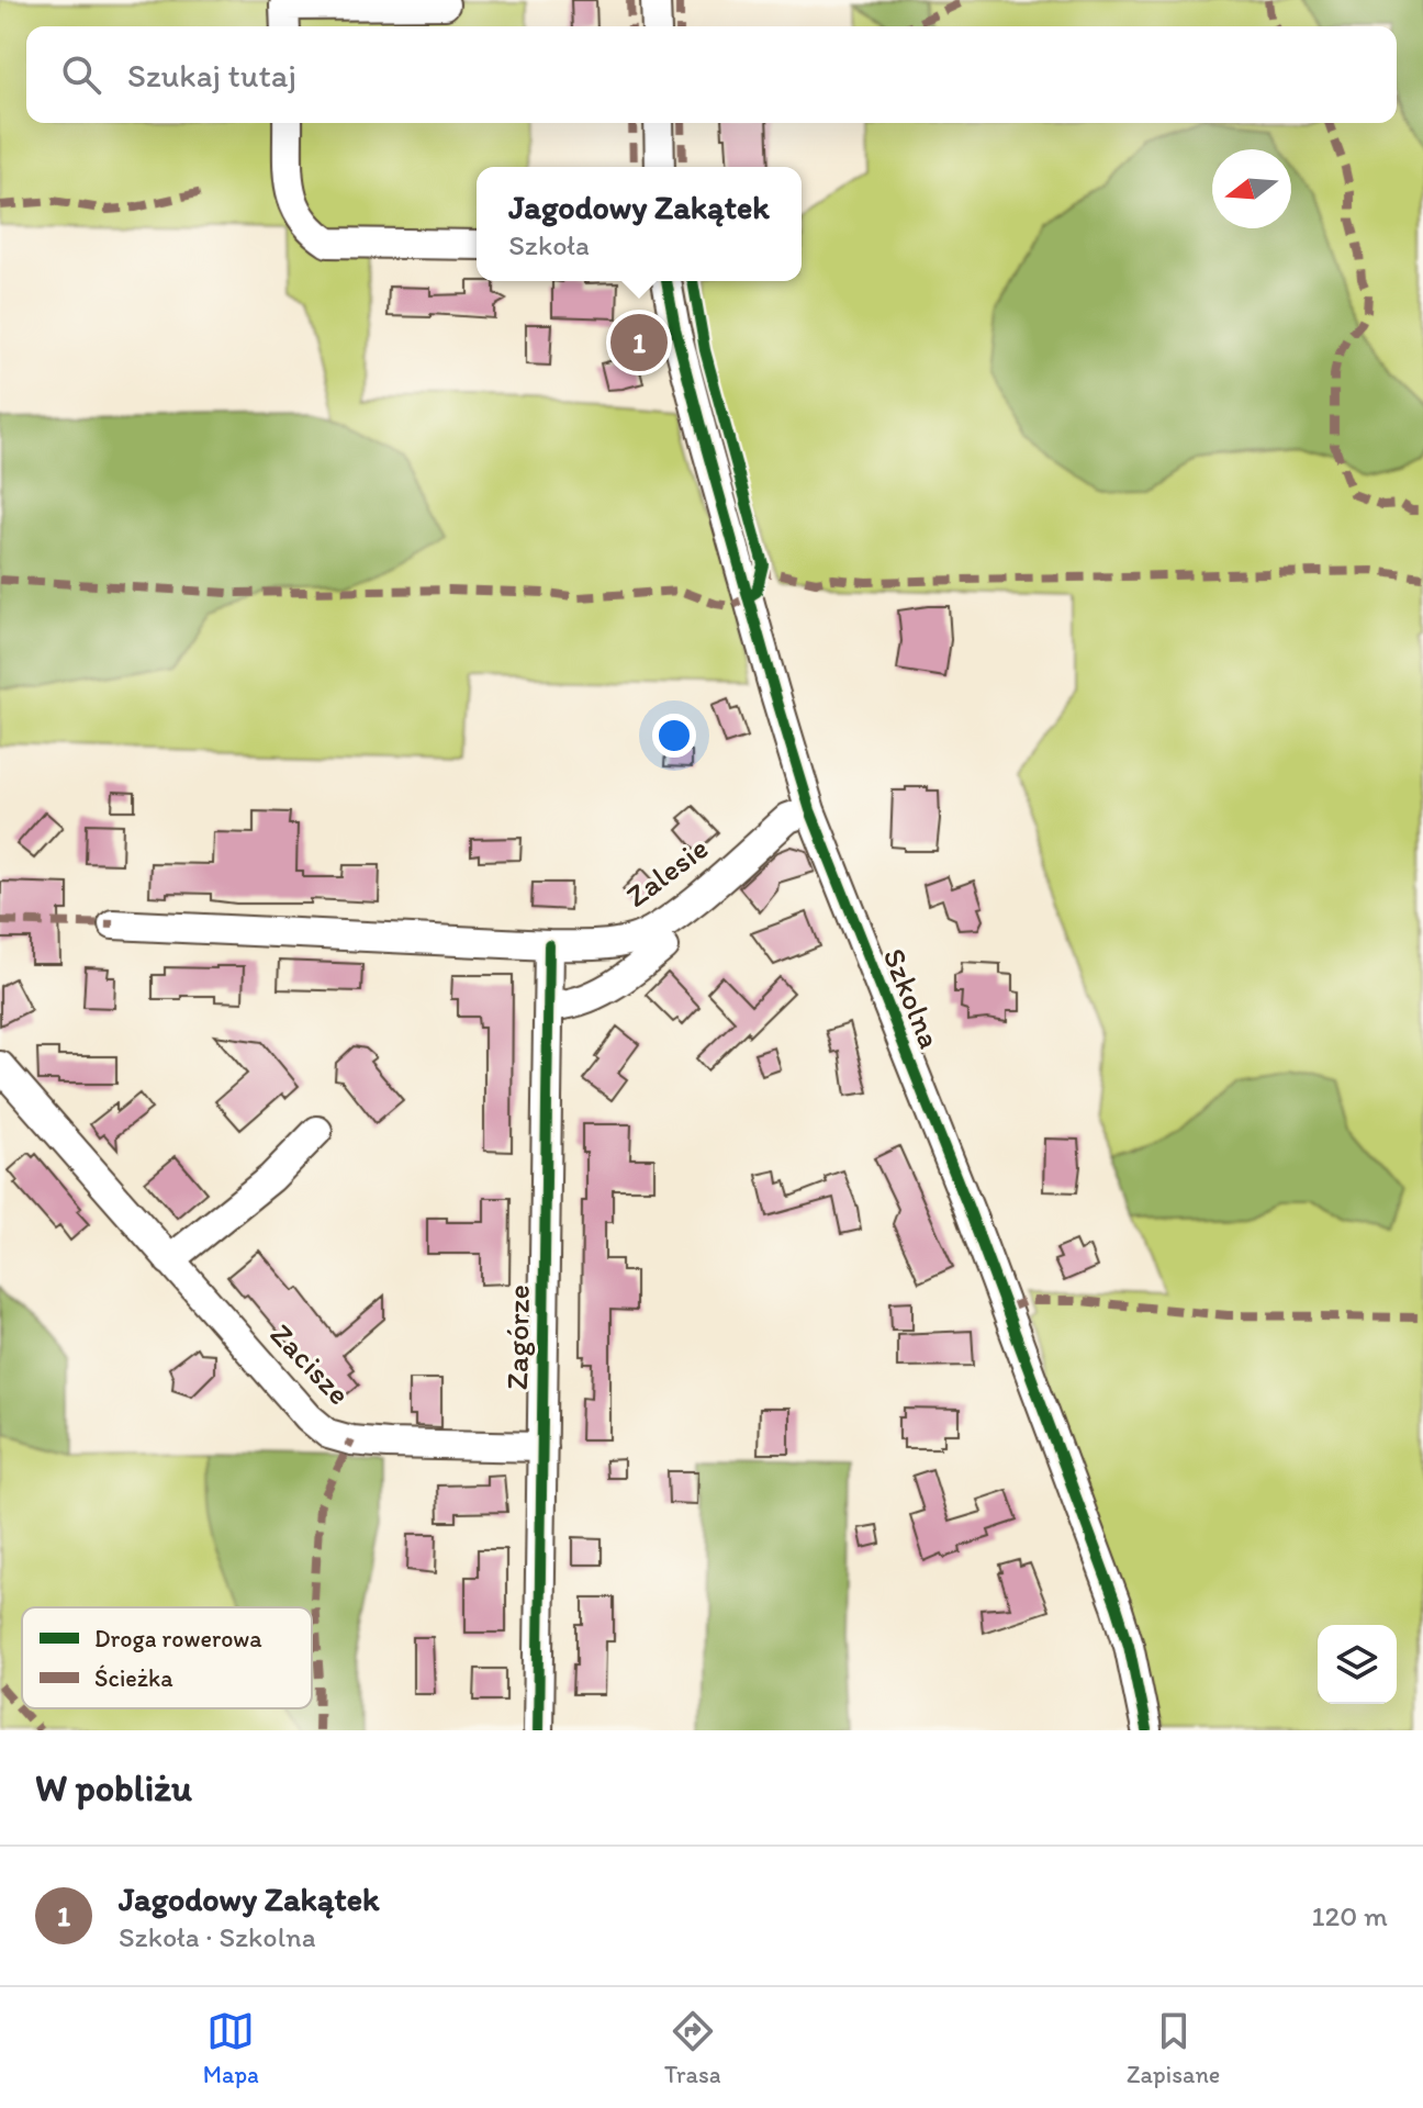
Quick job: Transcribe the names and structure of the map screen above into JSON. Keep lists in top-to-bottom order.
{
  "streets": {
    "street": [
      "Zalesie",
      "Szkolna",
      "Zagórze",
      "Zacisze"
    ]
  },
  "crossings": [
    ["Zalesie", "Szkolna"],
    ["Zalesie", "Zagórze"],
    ["Zagórze", "Zacisze"]
  ],
  "legend": ["Droga rowerowa", "Ścieżka"],
  "north": "left",
  "page": {
    "search": "Szukaj tutaj",
    "popup": ["Jagodowy Zakątek", "Szkoła"],
    "pins": "1",
    "heading": "W pobliżu",
    "list": [
      {
        "mark": "1",
        "name": "Jagodowy Zakątek",
        "note": "Szkoła · Szkolna",
        "value": "120 m"
      }
    ],
    "nav": ["Mapa", "Trasa", "Zapisane"]
  }
}
